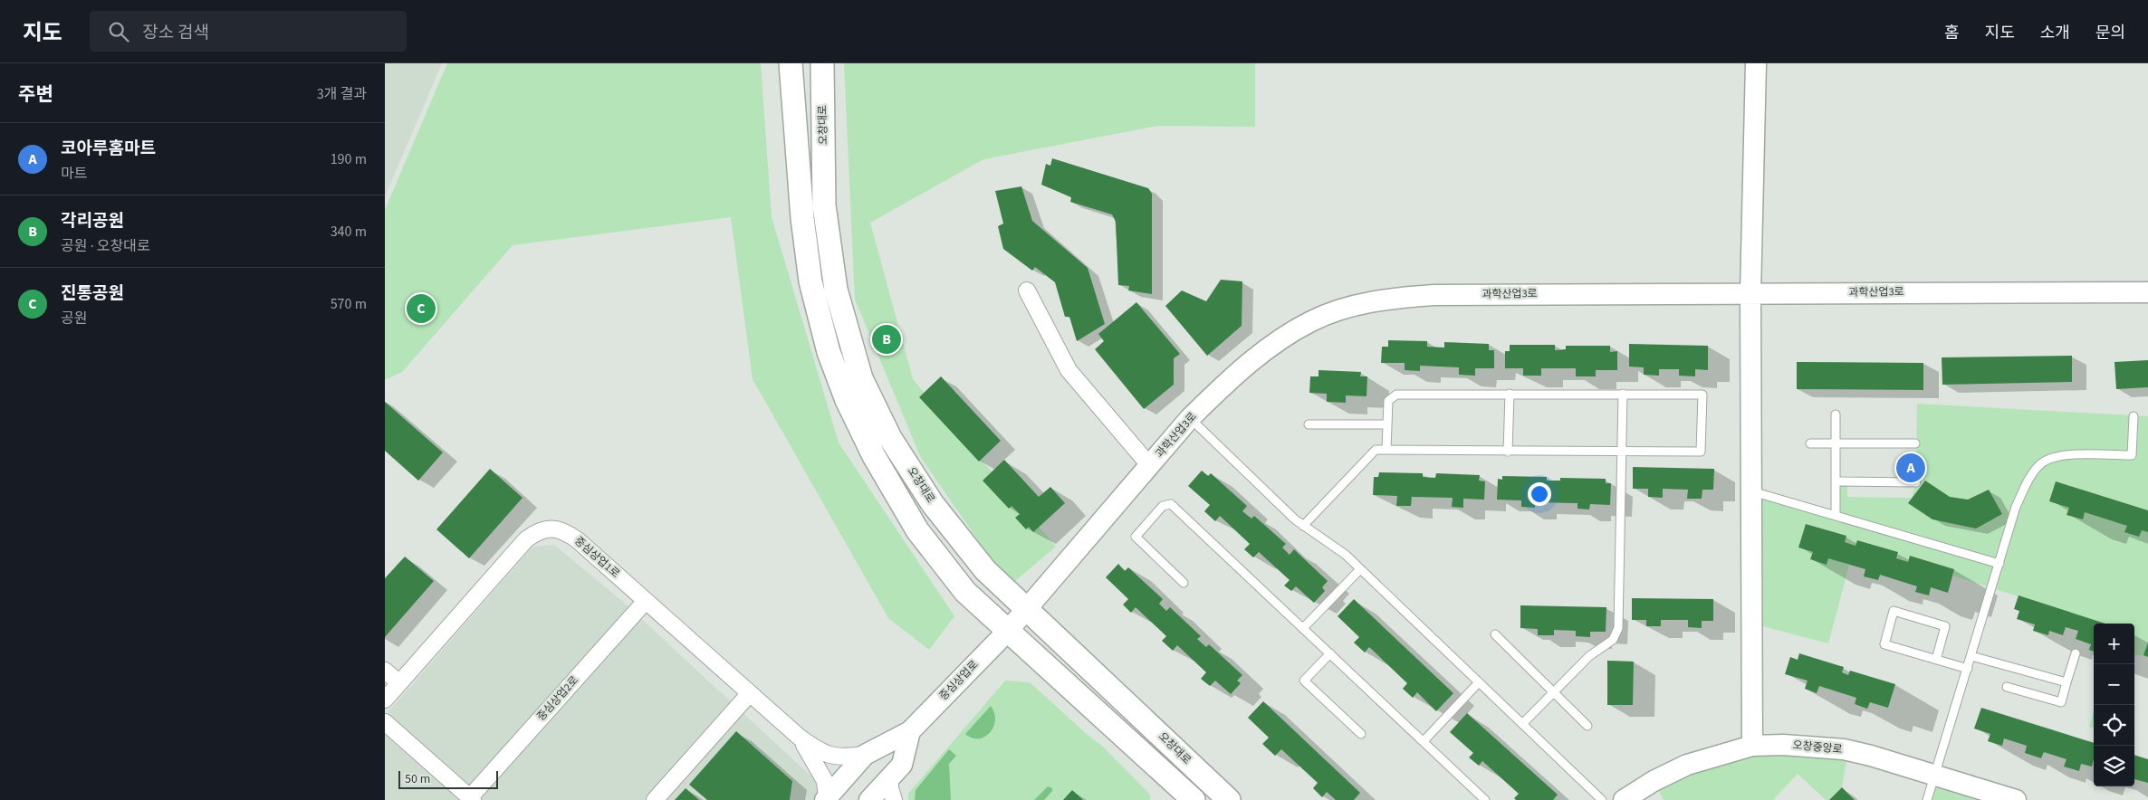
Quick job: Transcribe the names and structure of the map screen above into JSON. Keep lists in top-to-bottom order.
{
  "streets": {
    "main road": ["오창대로"],
    "street": [
      "과학산업3로",
      "중심상업1로",
      "중심상업로",
      "중심상업2로",
      "오창중앙로"
    ]
  },
  "crossings": [
    ["오창대로", "과학산업3로"],
    ["과학산업3로", "중심상업로"],
    ["중심상업1로", "중심상업2로"]
  ],
  "scale_bar": "50 m",
  "page": {
    "header": "지도",
    "search": "장소 검색",
    "nav": [
      "홈",
      "지도",
      "소개",
      "문의"
    ],
    "heading": ["주변", "3개 결과"],
    "list": [
      {
        "mark": "A",
        "name": "코아루홈마트",
        "note": "마트",
        "value": "190 m"
      },
      {
        "mark": "B",
        "name": "각리공원",
        "note": "공원 · 오창대로",
        "value": "340 m"
      },
      {
        "mark": "C",
        "name": "진통공원",
        "note": "공원",
        "value": "570 m"
      }
    ],
    "pins": ["C", "B", "A"],
    "map_buttons": ["+", "−"],
    "scale": "50 m"
  }
}
